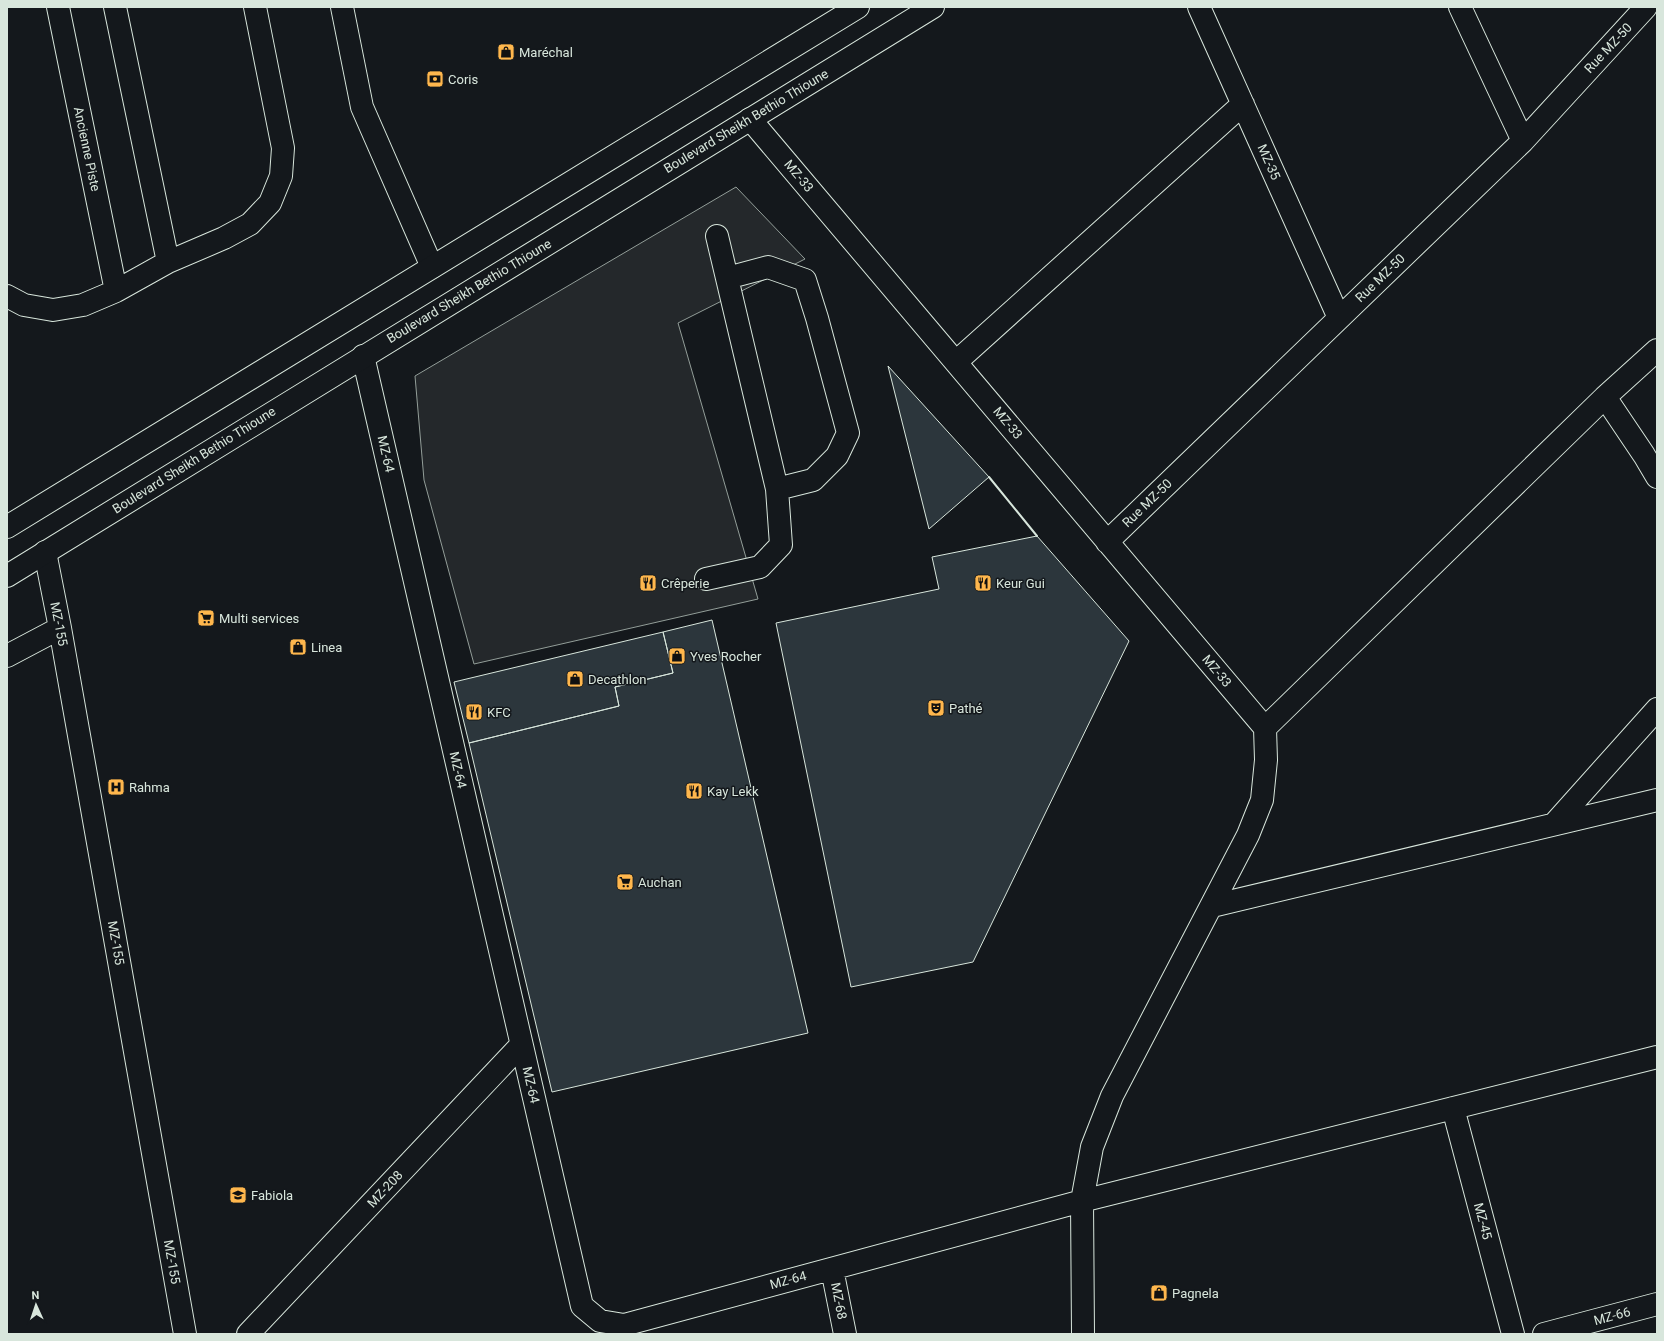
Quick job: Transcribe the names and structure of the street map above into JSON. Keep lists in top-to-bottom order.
{
  "streets": {
    "street": [
      "Rue MZ-50",
      "Boulevard Sheikh Bethio Thioune",
      "Ancienne Piste",
      "MZ-35",
      "MZ-33",
      "MZ-64",
      "MZ-155",
      "MZ-208",
      "MZ-45",
      "MZ-68",
      "MZ-66"
    ]
  },
  "crossings": [
    ["Rue MZ-50", "MZ-35"],
    ["Rue MZ-50", "MZ-33"],
    ["Boulevard Sheikh Bethio Thioune", "MZ-33"],
    ["Boulevard Sheikh Bethio Thioune", "MZ-64"],
    ["Boulevard Sheikh Bethio Thioune", "MZ-155"],
    ["MZ-64", "MZ-208"],
    ["MZ-64", "MZ-45"],
    ["MZ-64", "MZ-68"]
  ],
  "places": {
    "shop": [
      "Maréchal",
      "Linea",
      "Yves Rocher",
      "Decathlon",
      "Pagnela"
    ],
    "bank": ["Coris"],
    "restaurant": [
      "Crêperie",
      "Keur Gui",
      "KFC",
      "Kay Lekk"
    ],
    "supermarket": ["Multi services", "Auchan"],
    "theatre": ["Pathé"],
    "hospital": ["Rahma"],
    "school or university": ["Fabiola"]
  },
  "north": "top"
}
